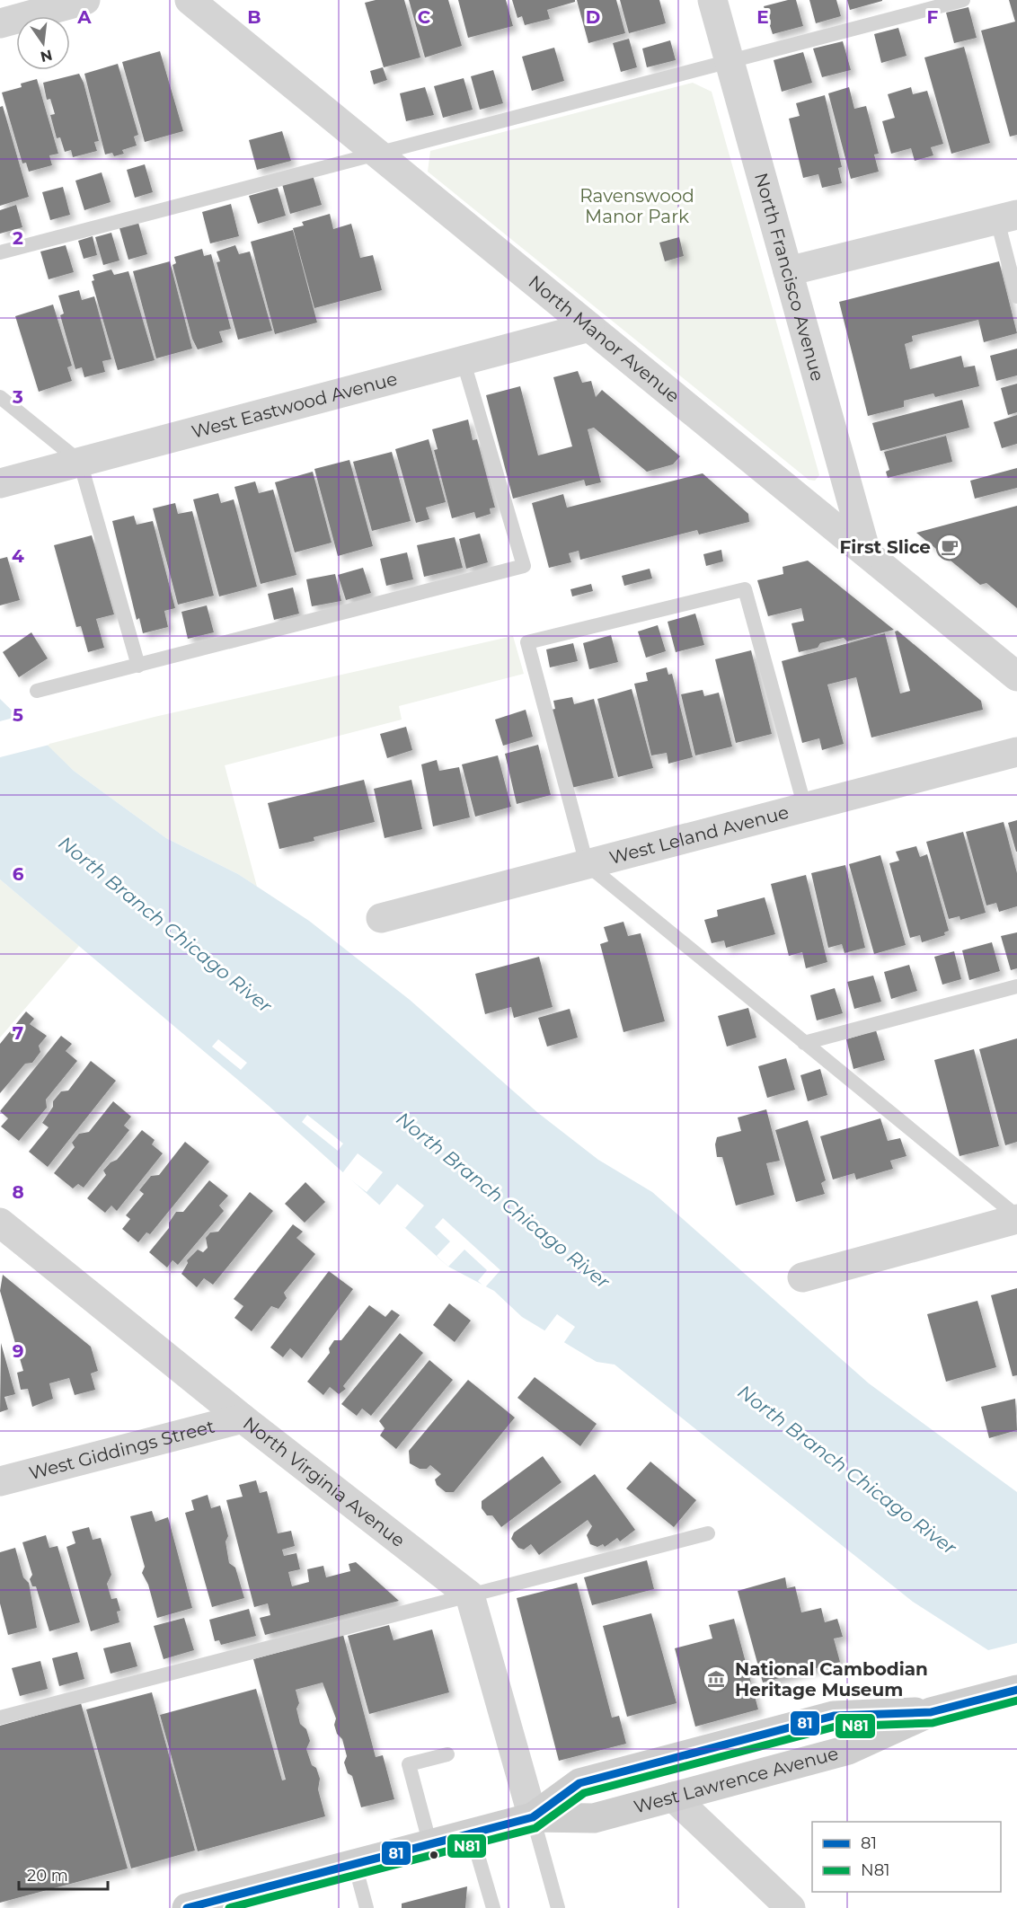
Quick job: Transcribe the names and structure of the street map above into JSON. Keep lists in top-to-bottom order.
{
  "streets": {
    "main road": ["West Lawrence Avenue"],
    "street": [
      "North Francisco Avenue",
      "North Manor Avenue",
      "West Eastwood Avenue",
      "West Leland Avenue",
      "West Giddings Street",
      "North Virginia Avenue"
    ]
  },
  "crossings": [
    ["North Francisco Avenue", "North Manor Avenue"],
    ["North Manor Avenue", "West Eastwood Avenue"],
    ["West Giddings Street", "North Virginia Avenue"]
  ],
  "water": ["North Branch Chicago River"],
  "parks": ["Ravenswood Manor Park"],
  "places": {
    "cafe": ["First Slice"],
    "museum": ["National Cambodian Heritage Museum"]
  },
  "lines": ["transit line 81", "transit line N81"],
  "legend": ["81", "N81"],
  "scale_bar": "20 m",
  "north": "bottom",
  "grid": {
    "columns": [
      "A",
      "B",
      "C",
      "D",
      "E",
      "F"
    ],
    "rows": [
      "2",
      "3",
      "4",
      "5",
      "6",
      "7",
      "8",
      "9"
    ]
  }
}
